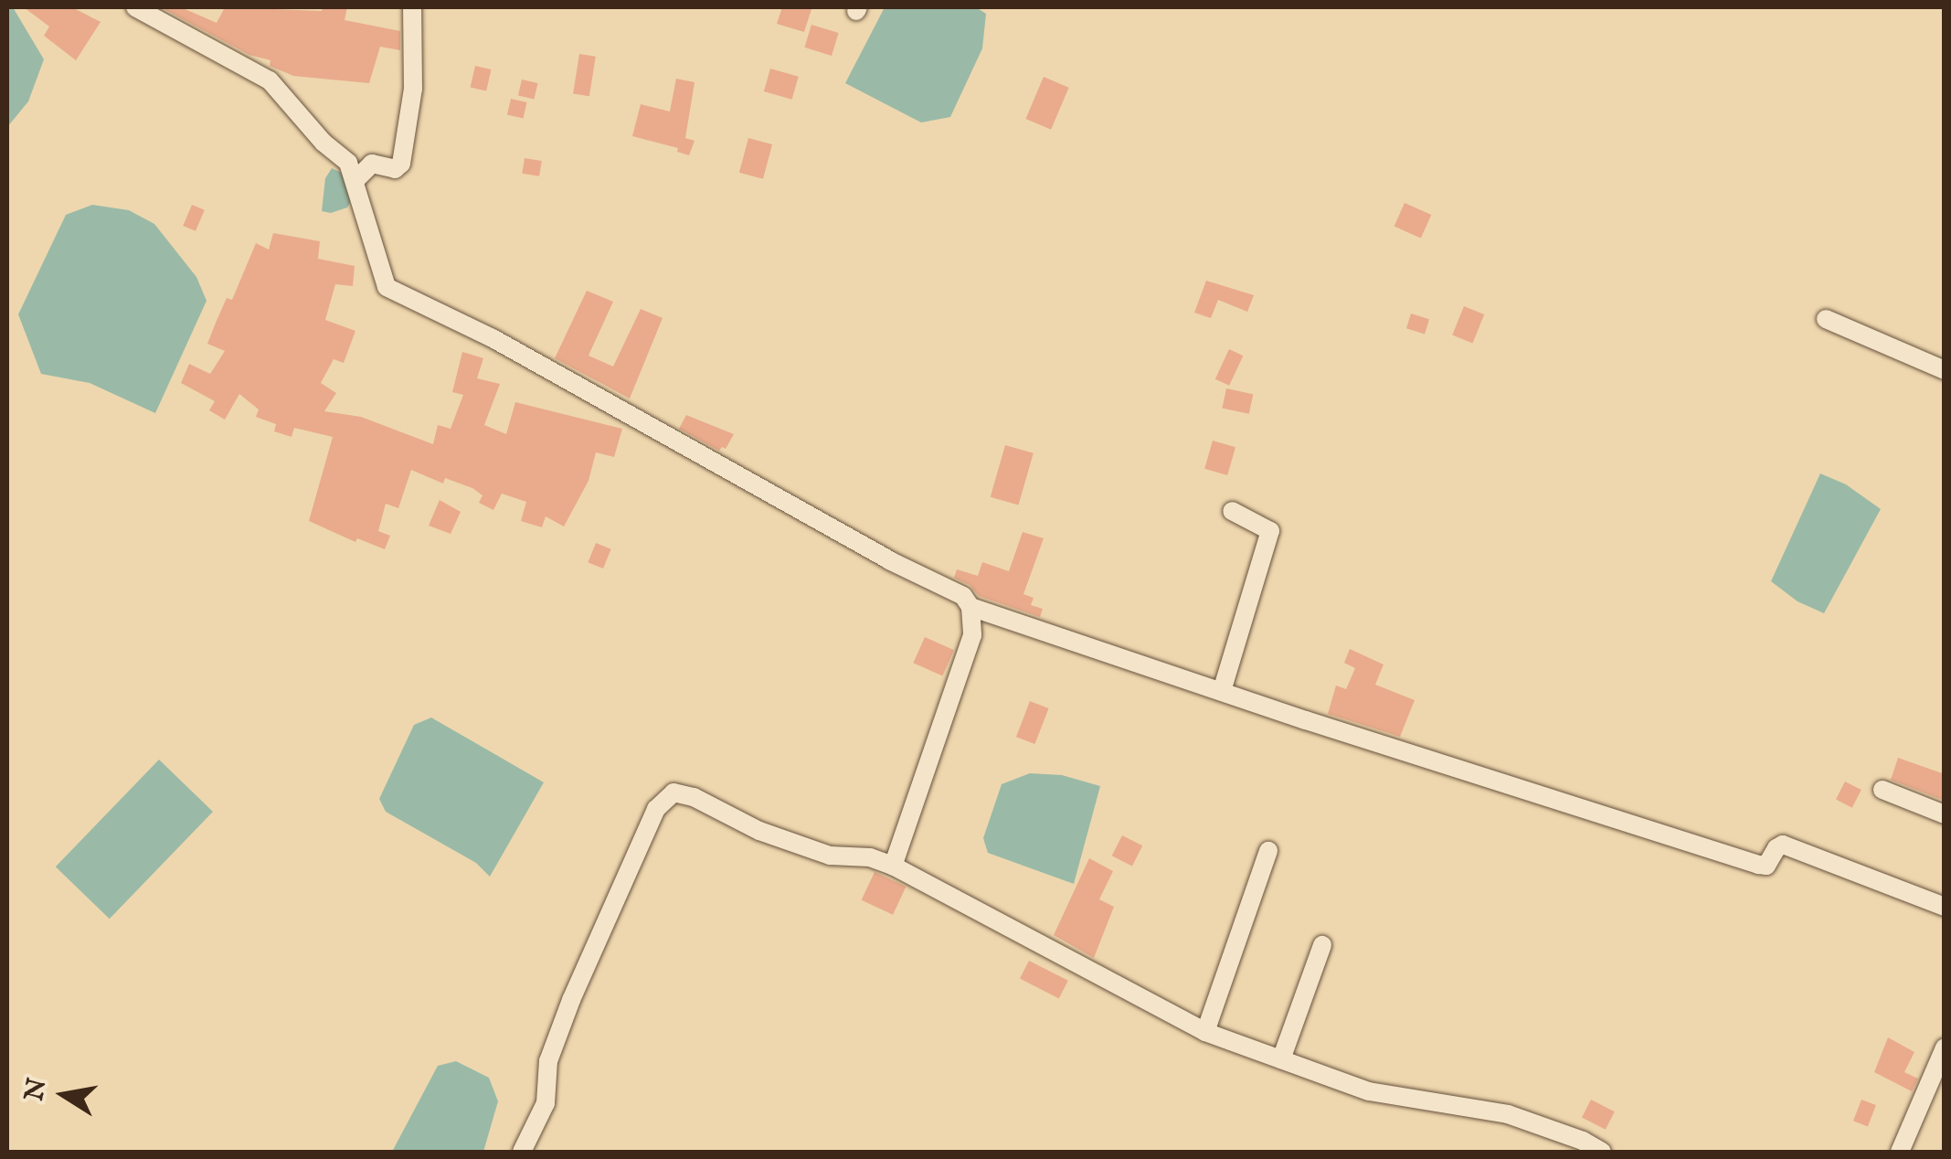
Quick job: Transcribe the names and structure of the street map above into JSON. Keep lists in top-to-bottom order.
{
  "north": "left"
}
